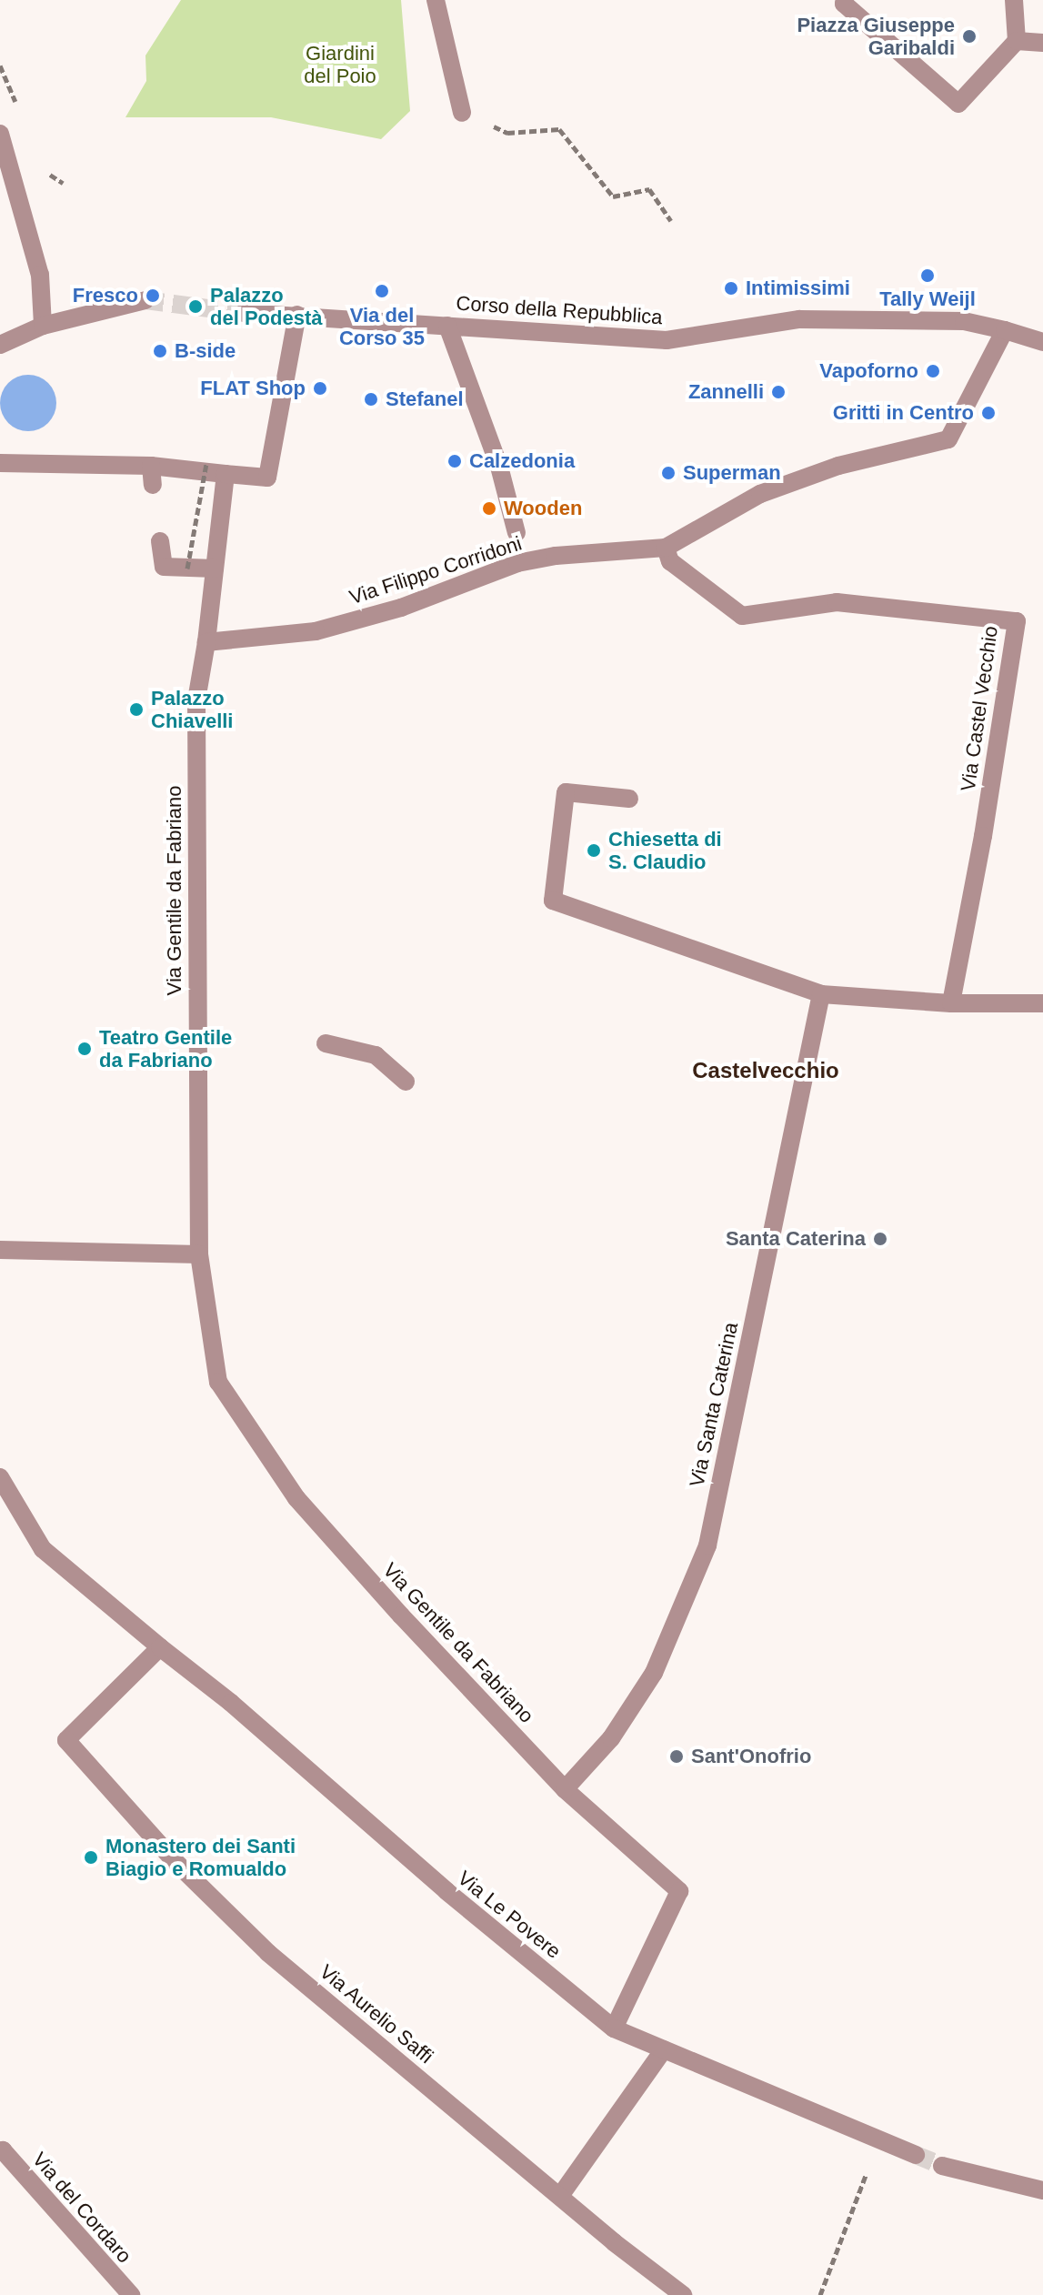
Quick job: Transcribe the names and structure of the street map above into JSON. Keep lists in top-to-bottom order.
{
  "streets": {
    "street": [
      "Corso della Repubblica",
      "Via Filippo Corridoni",
      "Via Castel Vecchio",
      "Via Gentile da Fabriano",
      "Via Santa Caterina",
      "Via Le Povere",
      "Via Aurelio Saffi",
      "Via del Cordaro"
    ]
  },
  "crossings": [
    ["Corso della Repubblica", "Via Filippo Corridoni"],
    ["Via Filippo Corridoni", "Via Castel Vecchio"],
    ["Via Filippo Corridoni", "Via Gentile da Fabriano"],
    ["Via Gentile da Fabriano", "Via Santa Caterina"],
    ["Via Gentile da Fabriano", "Via Le Povere"],
    ["Via Le Povere", "Via Aurelio Saffi"]
  ],
  "districts": ["Castelvecchio"],
  "parks": ["Giardini del Poio"],
  "places": [
    "Piazza Giuseppe Garibaldi",
    "Tally Weijl",
    "Intimissimi",
    "Via del Corso 35",
    "Fresco",
    "Palazzo del Podestà",
    "B-side",
    "Vapoforno",
    "FLAT Shop",
    "Zannelli",
    "Stefanel",
    "Gritti in Centro",
    "Calzedonia",
    "Superman",
    "Wooden",
    "Palazzo Chiavelli",
    "Chiesetta di S. Claudio",
    "Teatro Gentile da Fabriano",
    "Santa Caterina",
    "Sant'Onofrio",
    "Monastero dei Santi Biagio e Romualdo"
  ]
}
